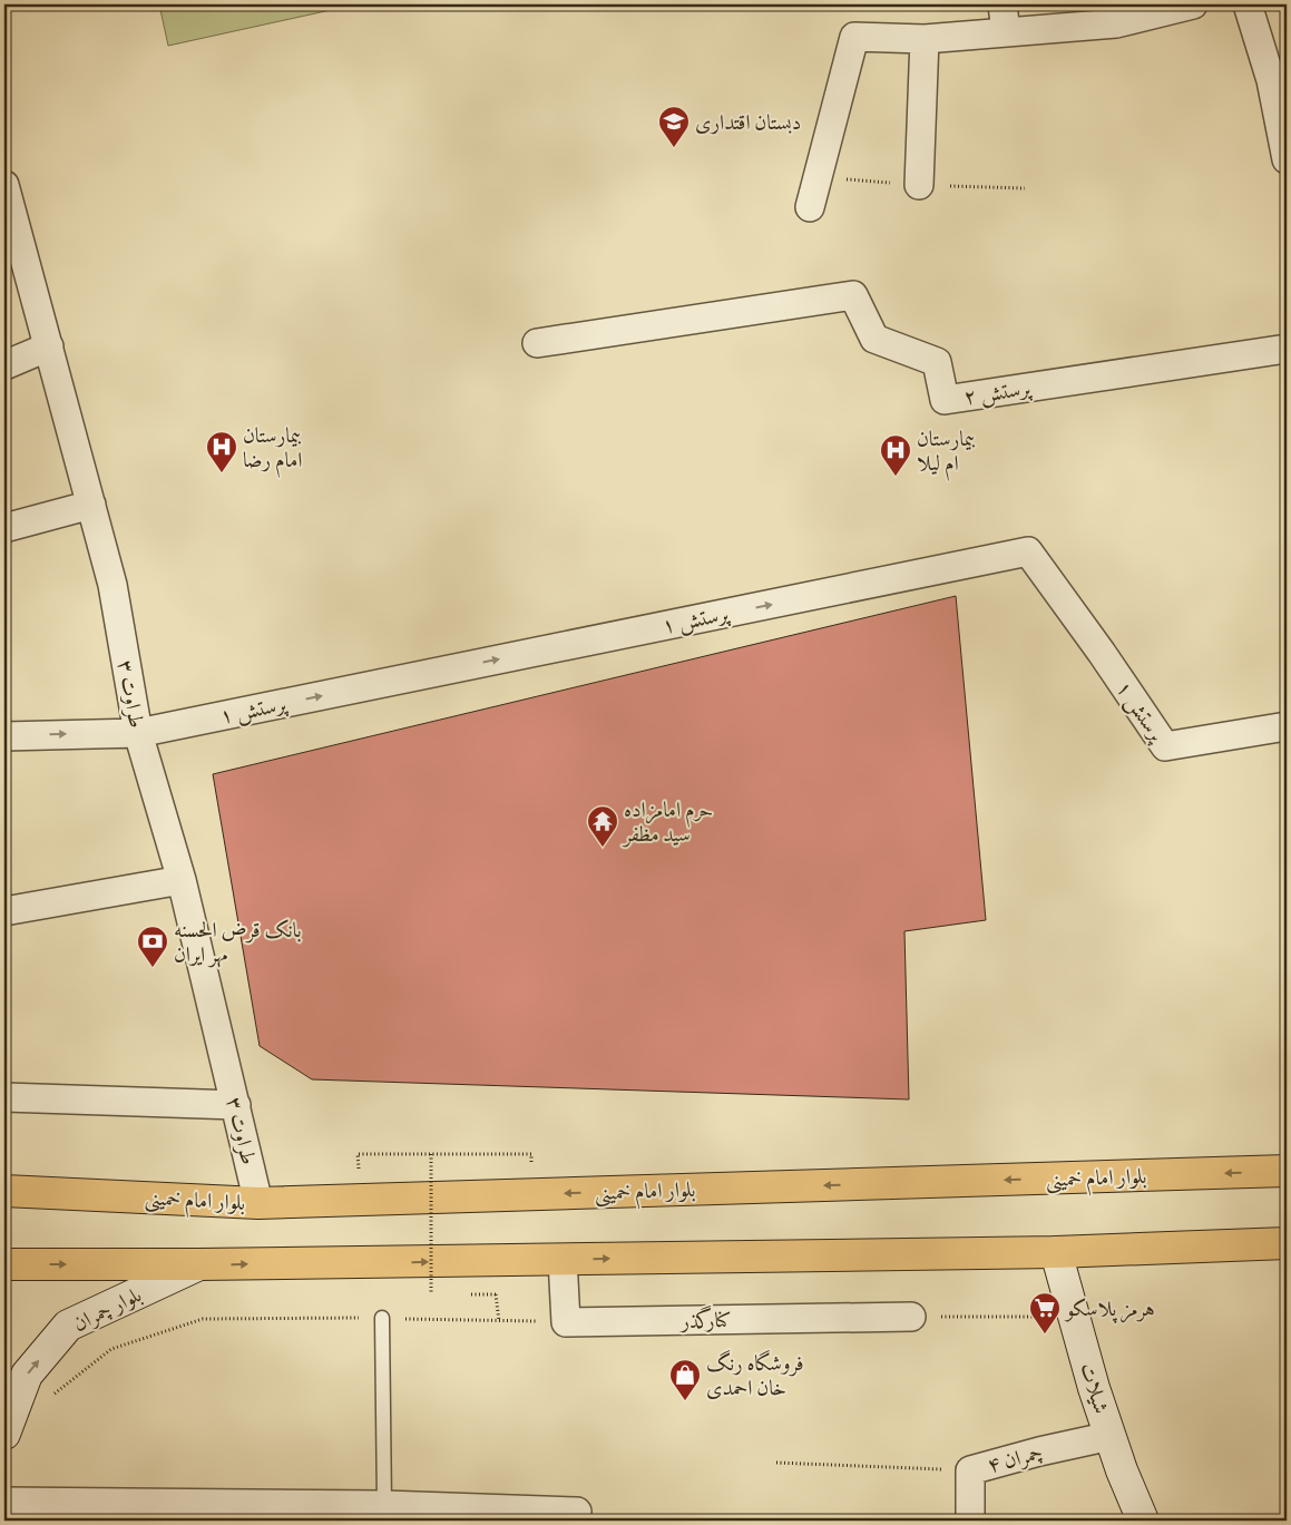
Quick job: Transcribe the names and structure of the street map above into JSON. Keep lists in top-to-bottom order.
{
  "streets": {
    "main road": ["بلوار امام خمینی"],
    "street": [
      "پرستش ۲",
      "پرستش ۱",
      "طراوت ۳",
      "بلوار چمران",
      "کنارگذر",
      "شیلات",
      "چمران ۴"
    ]
  },
  "crossings": [
    ["پرستش ۱", "طراوت ۳"],
    ["طراوت ۳", "بلوار امام خمینی"],
    ["شیلات", "چمران ۴"]
  ],
  "one_way": ["پرستش ۱", "بلوار چمران"],
  "places": {
    "school or university": ["دبستان اقتداری"],
    "hospital": ["بیمارستان امام رضا", "بیمارستان ام لیلا"],
    "temple": ["حرم امامزاده سید مظفر"],
    "bank": ["بانک قرض الحسنه مهر ایران"],
    "supermarket": ["هرمز پلاسکو"],
    "shop": ["فروشگاه رنگ خان احمدی"]
  }
}
